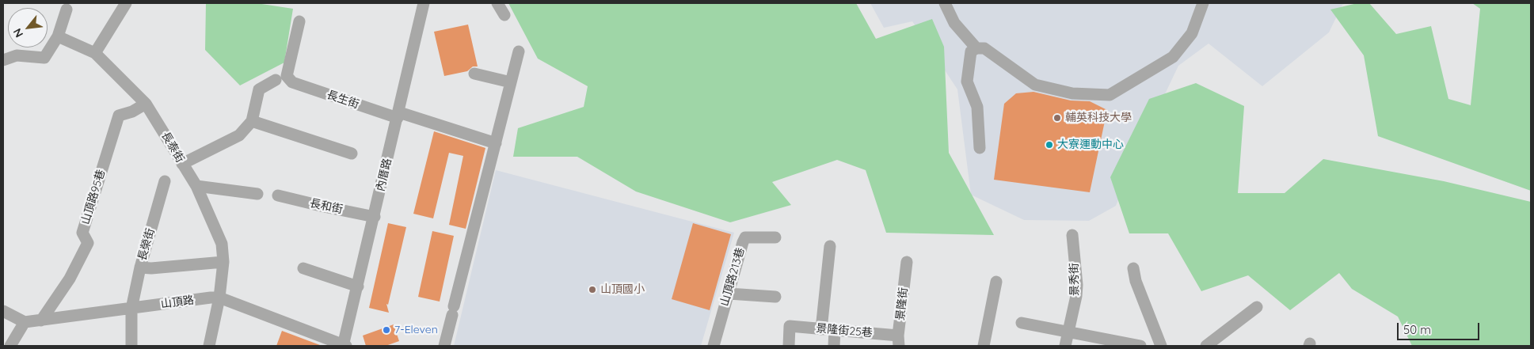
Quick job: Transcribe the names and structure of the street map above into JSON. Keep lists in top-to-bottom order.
{
  "streets": {
    "street": [
      "長生街",
      "長泰街",
      "內厝路",
      "山頂路95巷",
      "長和街",
      "長榮街",
      "山頂路213巷",
      "景秀街",
      "山頂路",
      "景隆街",
      "景隆街25巷"
    ]
  },
  "crossings": [
    ["長生街", "內厝路"],
    ["長泰街", "山頂路95巷"],
    ["長泰街", "山頂路"],
    ["內厝路", "長和街"],
    ["內厝路", "山頂路"],
    ["山頂路95巷", "山頂路"],
    ["長榮街", "山頂路"],
    ["景隆街", "景隆街25巷"]
  ],
  "places": [
    "輔英科技大學",
    "大寮運動中心",
    "山頂國小",
    "7-Eleven"
  ],
  "scale_bar": "50 m",
  "north": "bottom left"
}
